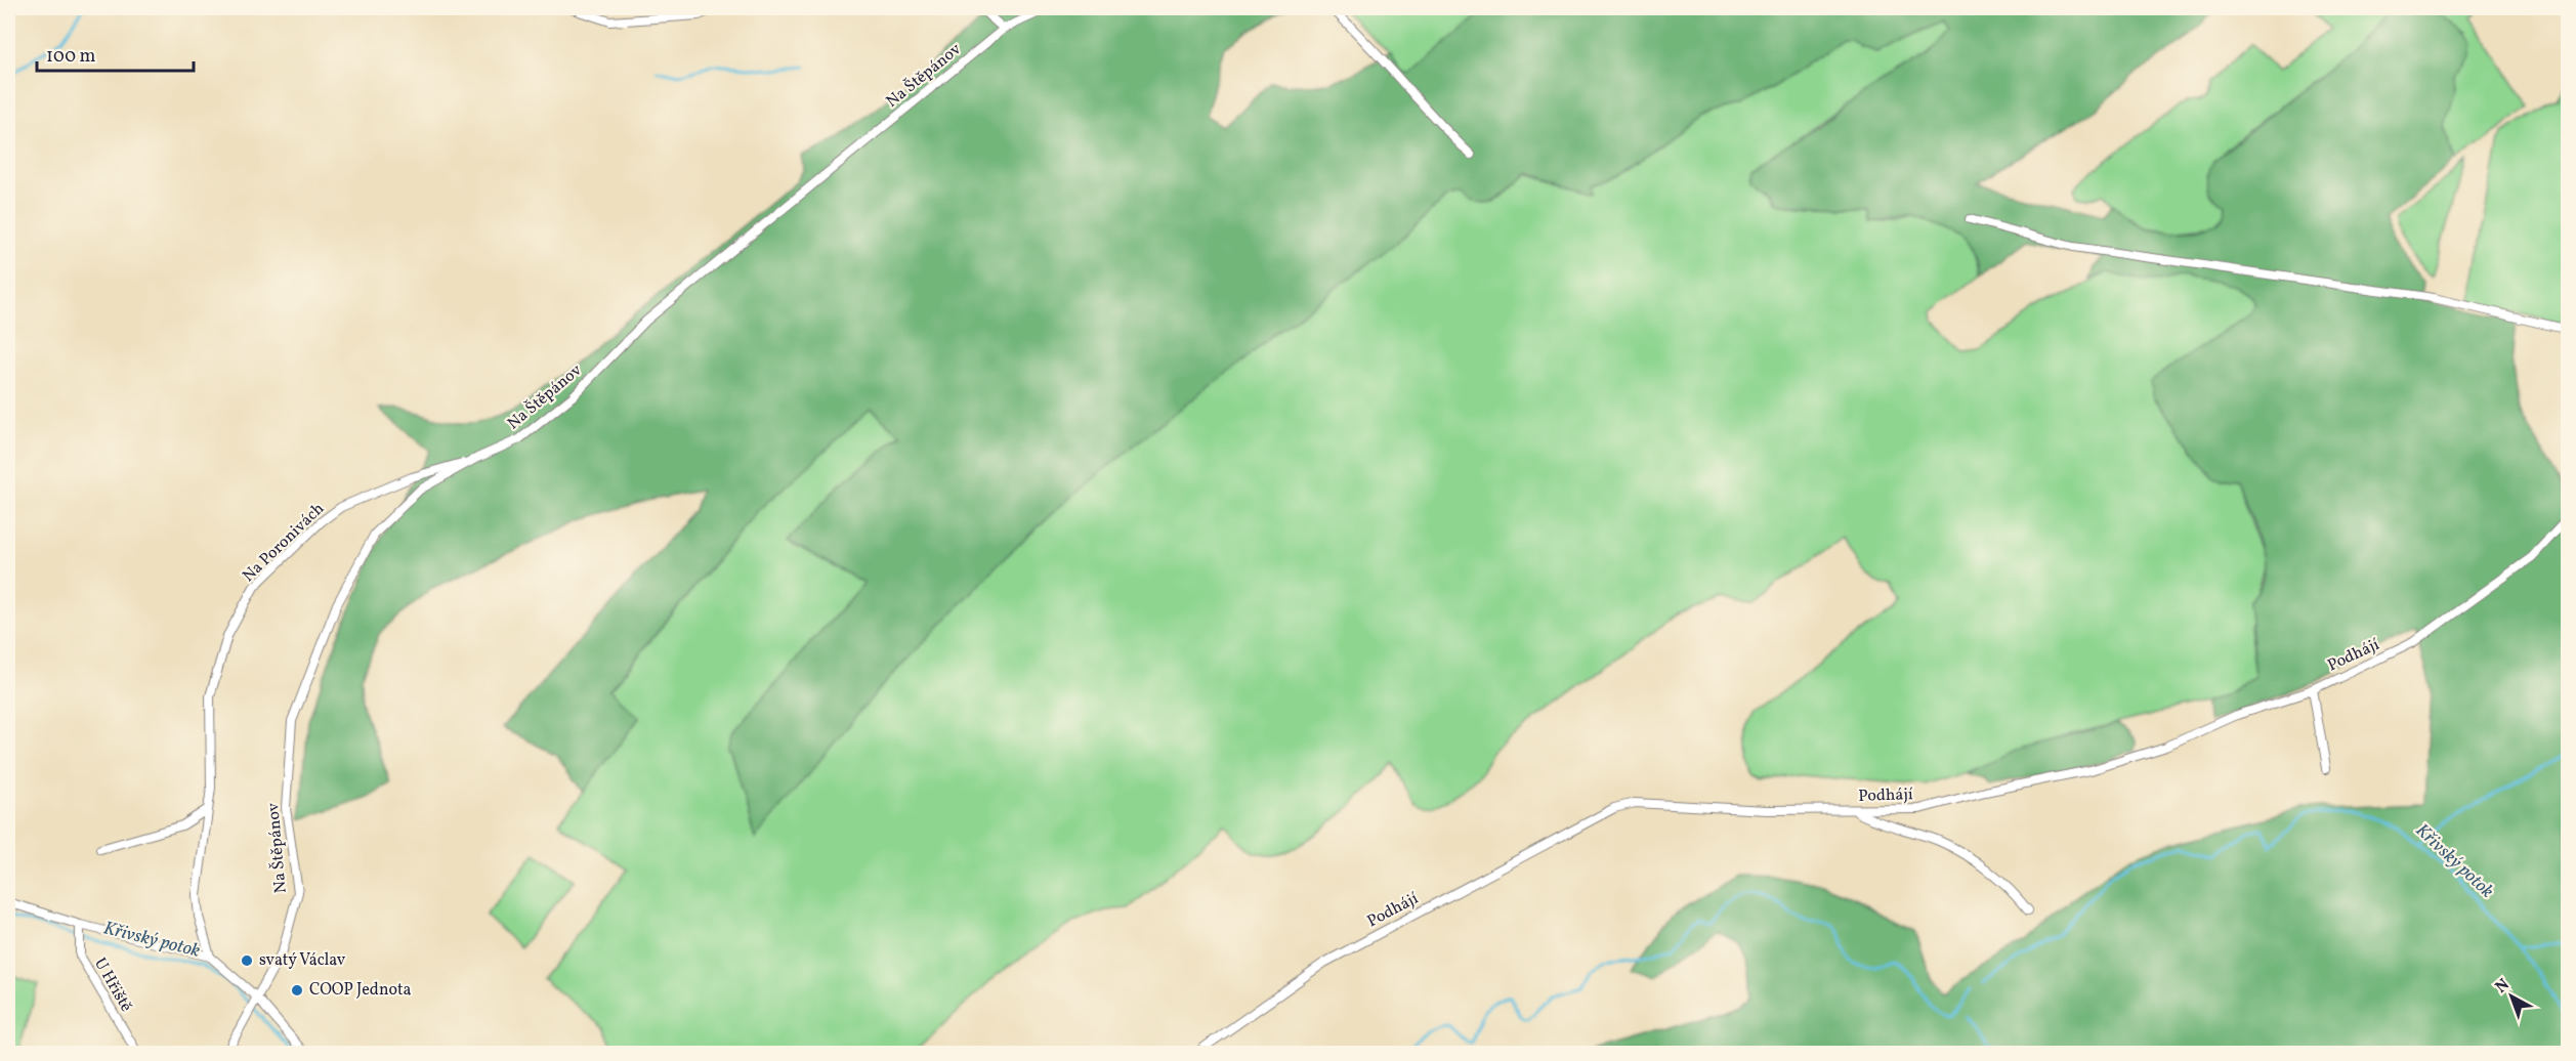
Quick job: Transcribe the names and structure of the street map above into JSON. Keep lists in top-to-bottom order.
{
  "streets": {
    "street": [
      "Na Štěpánov",
      "Na Poronivách",
      "Podhájí",
      "U Hřiště"
    ]
  },
  "crossings": [
    ["Na Štěpánov", "Na Poronivách"]
  ],
  "water": ["Křivský potok"],
  "places": ["svatý Václav", "COOP Jednota"],
  "scale_bar": "100 m",
  "north": "top left"
}
